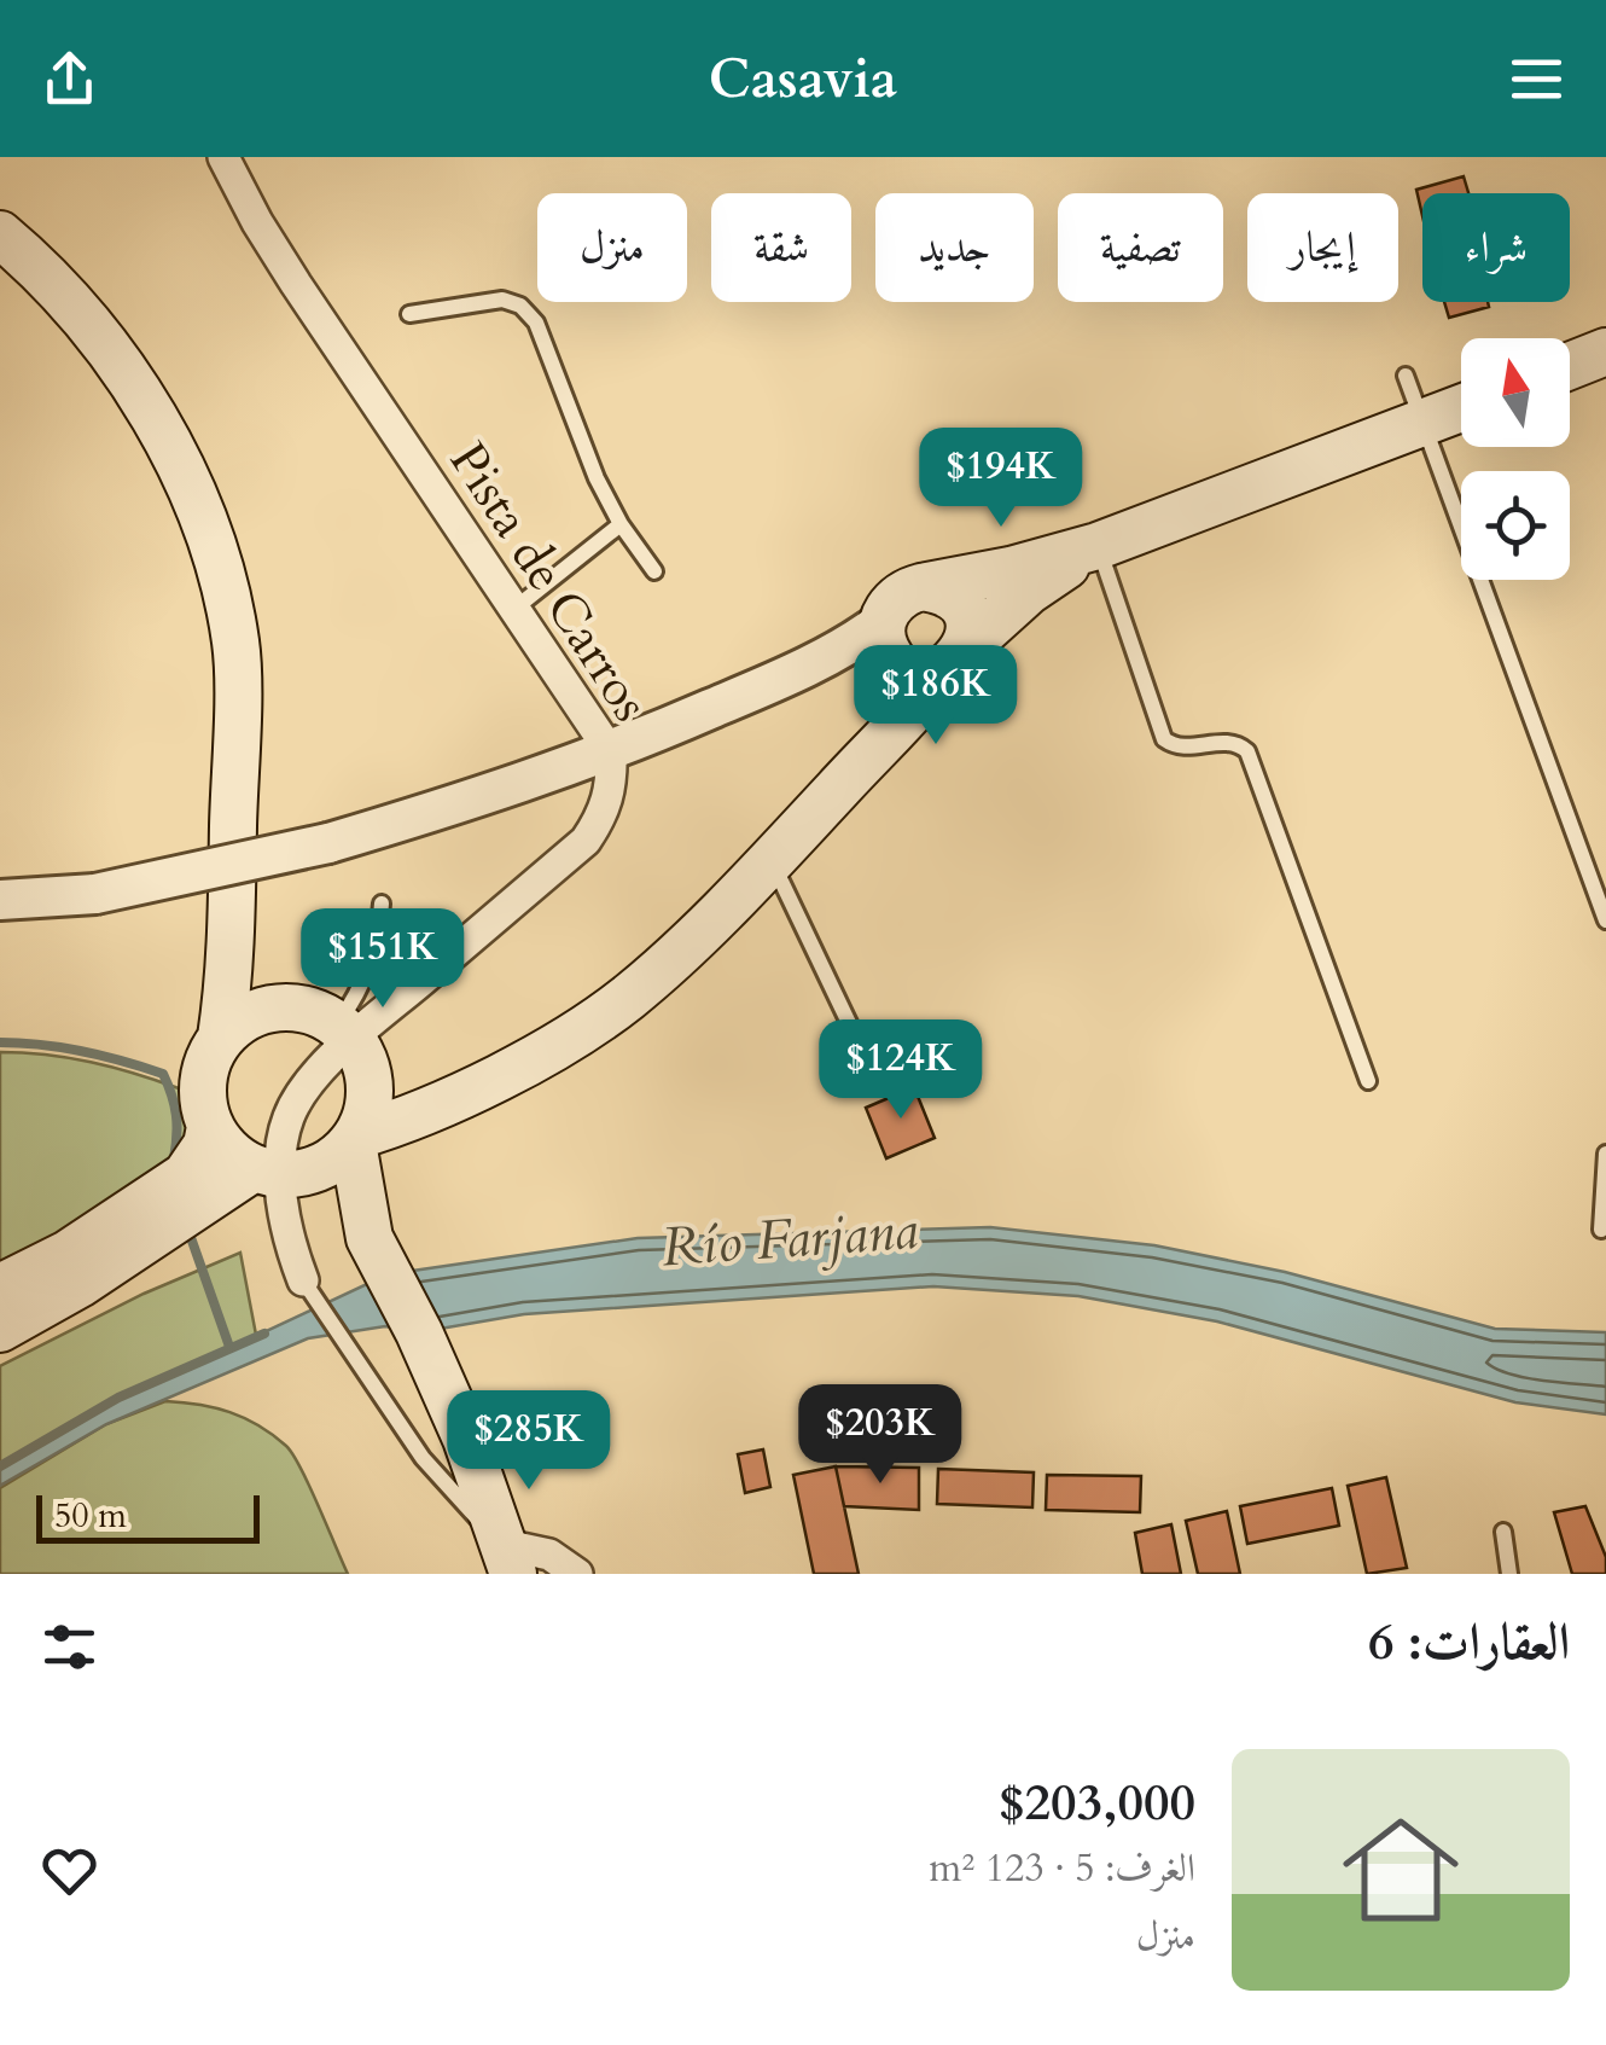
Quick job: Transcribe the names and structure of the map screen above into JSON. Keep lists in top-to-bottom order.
{
  "streets": {
    "street": ["Pista de Carros"]
  },
  "water": ["Río Farjana"],
  "scale_bar": "50 m",
  "north": "top",
  "page": {
    "header": "Casavia",
    "chip": [
      "شراء",
      "إيجار",
      "تصفية",
      "جديد",
      "شقة",
      "منزل"
    ],
    "price": [
      "$194K",
      "$186K",
      "$151K",
      "$124K",
      "$203K",
      "$285K"
    ],
    "scale": "50 m",
    "heading": "العقارات: 6",
    "list": [
      {
        "name": "$203,000",
        "note": "الغرف: 5 · 123 m² · منزل"
      }
    ]
  }
}
